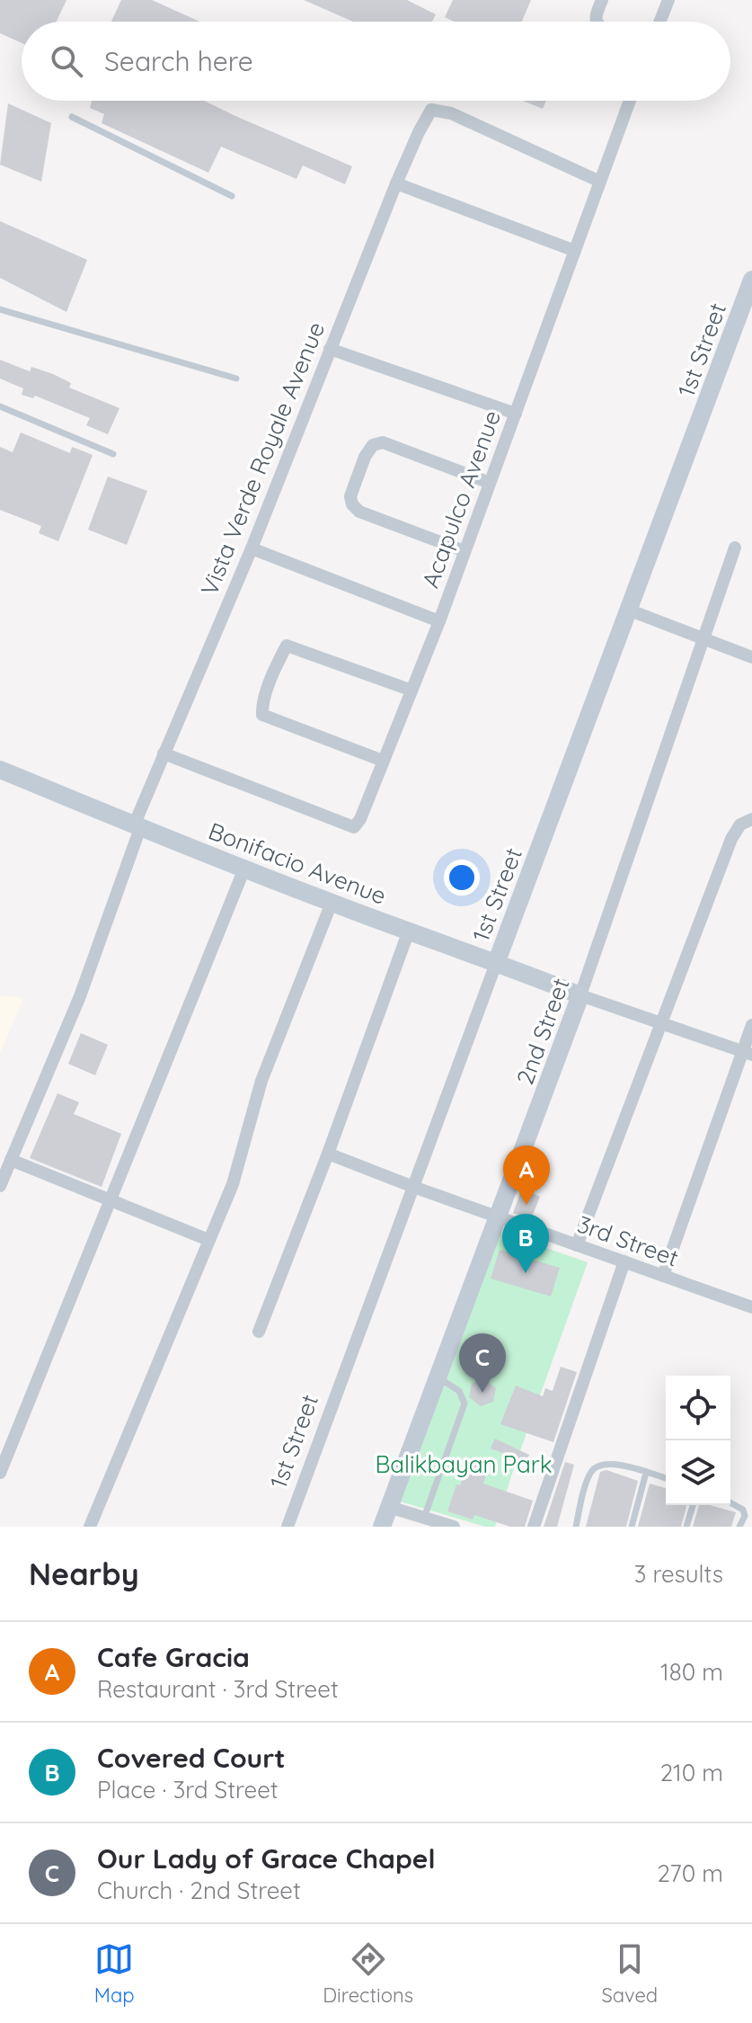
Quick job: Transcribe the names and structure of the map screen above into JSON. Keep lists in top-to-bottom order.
{
  "streets": {
    "street": [
      "1st Street",
      "Vista Verde Royale Avenue",
      "Acapulco Avenue",
      "Bonifacio Avenue",
      "2nd Street",
      "3rd Street"
    ]
  },
  "crossings": [
    ["1st Street", "Bonifacio Avenue"],
    ["1st Street", "3rd Street"],
    ["Vista Verde Royale Avenue", "Acapulco Avenue"],
    ["Vista Verde Royale Avenue", "Bonifacio Avenue"],
    ["Bonifacio Avenue", "2nd Street"],
    ["2nd Street", "3rd Street"]
  ],
  "parks": ["Balikbayan Park"],
  "page": {
    "search": "Search here",
    "pins": ["A", "B", "C"],
    "heading": ["Nearby", "3 results"],
    "list": [
      {
        "mark": "A",
        "name": "Cafe Gracia",
        "note": "Restaurant · 3rd Street",
        "value": "180 m"
      },
      {
        "mark": "B",
        "name": "Covered Court",
        "note": "Place · 3rd Street",
        "value": "210 m"
      },
      {
        "mark": "C",
        "name": "Our Lady of Grace Chapel",
        "note": "Church · 2nd Street",
        "value": "270 m"
      }
    ],
    "nav": ["Map", "Directions", "Saved"]
  }
}
